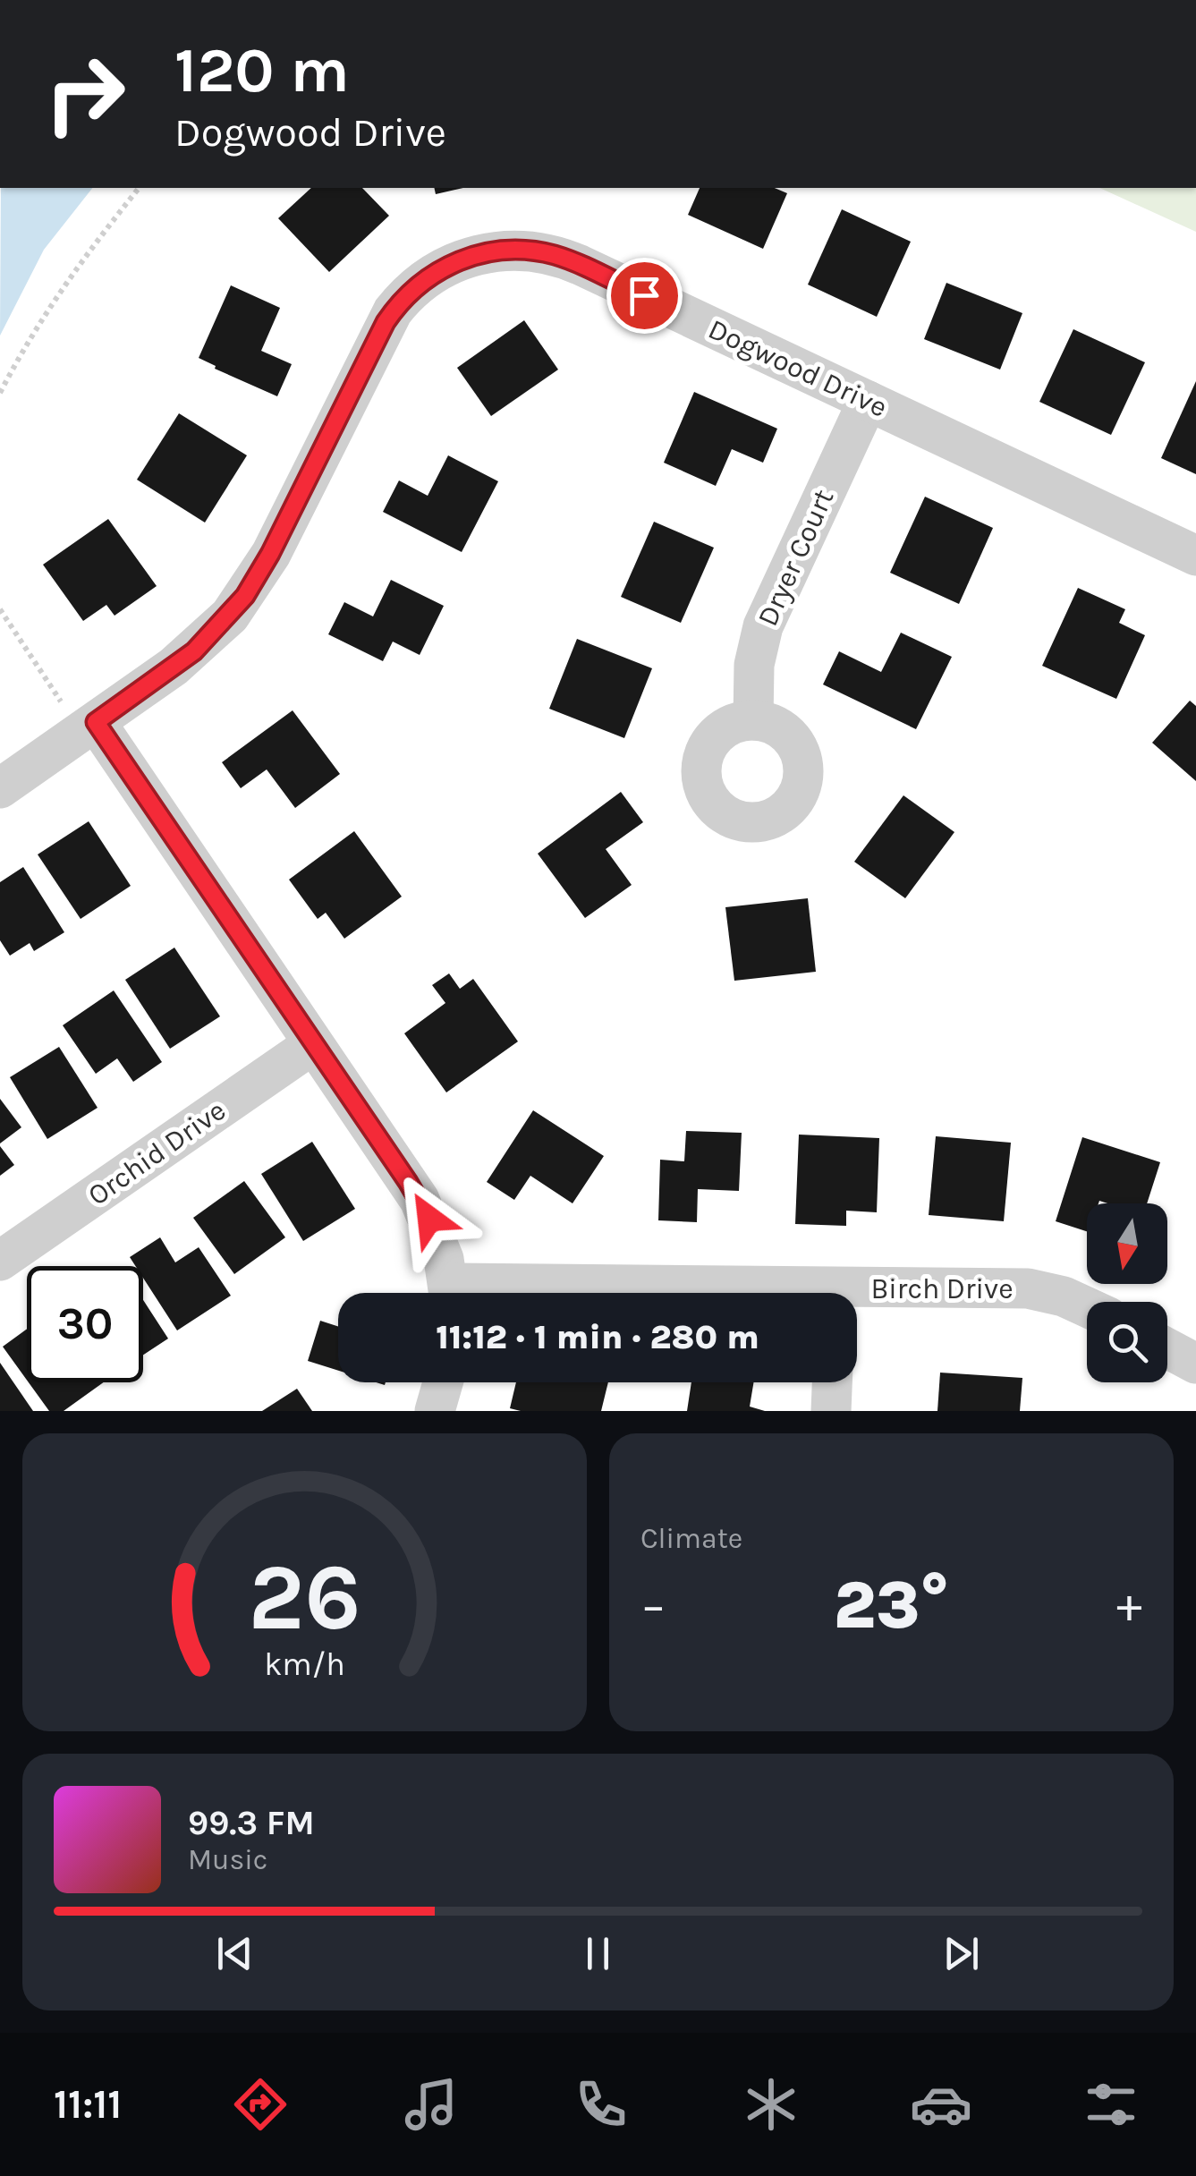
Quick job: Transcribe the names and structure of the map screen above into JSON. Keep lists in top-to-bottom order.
{
  "streets": {
    "street": [
      "Dogwood Drive",
      "Dryer Court",
      "Orchid Drive",
      "Birch Drive"
    ]
  },
  "crossings": [
    ["Dogwood Drive", "Dryer Court"]
  ],
  "north": "bottom",
  "page": {
    "turn": ["120 m", "Dogwood Drive"],
    "limit": "30",
    "trip": "11:12 · 1 min · 280 m",
    "tile": "Climate",
    "heat": ["−", "23°", "+"],
    "song": ["99.3 FM", "Music"],
    "tabs": "11:11",
    "gauge": ["26", "km/h"]
  }
}
